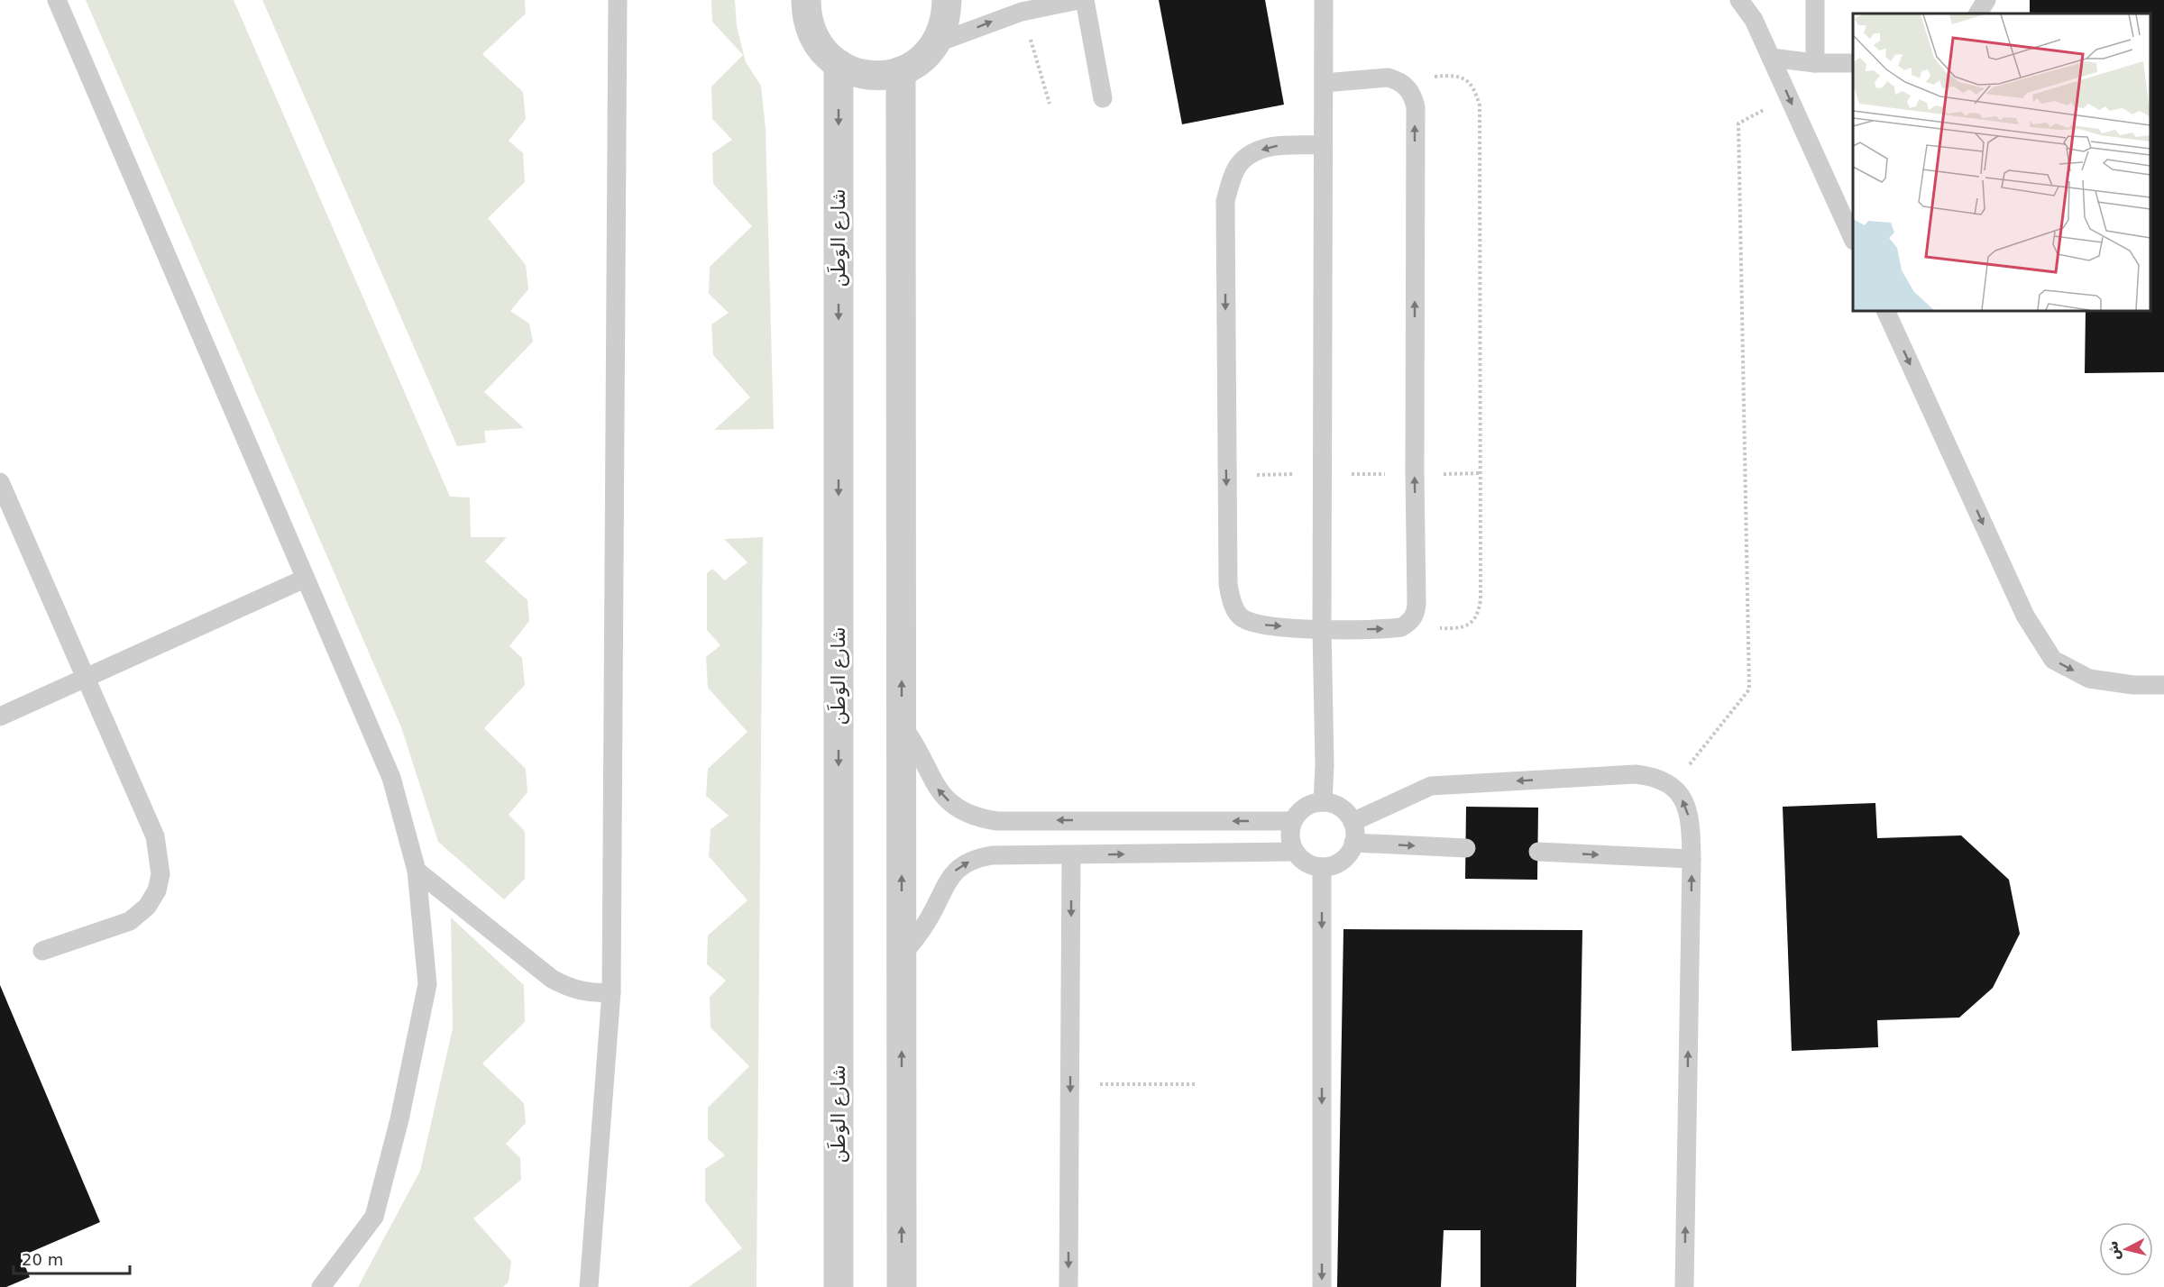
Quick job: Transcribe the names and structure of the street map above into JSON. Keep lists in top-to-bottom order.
{
  "streets": {
    "street": ["شارع الوَطَن"]
  },
  "scale_bar": "20 m",
  "north": "left"
}
